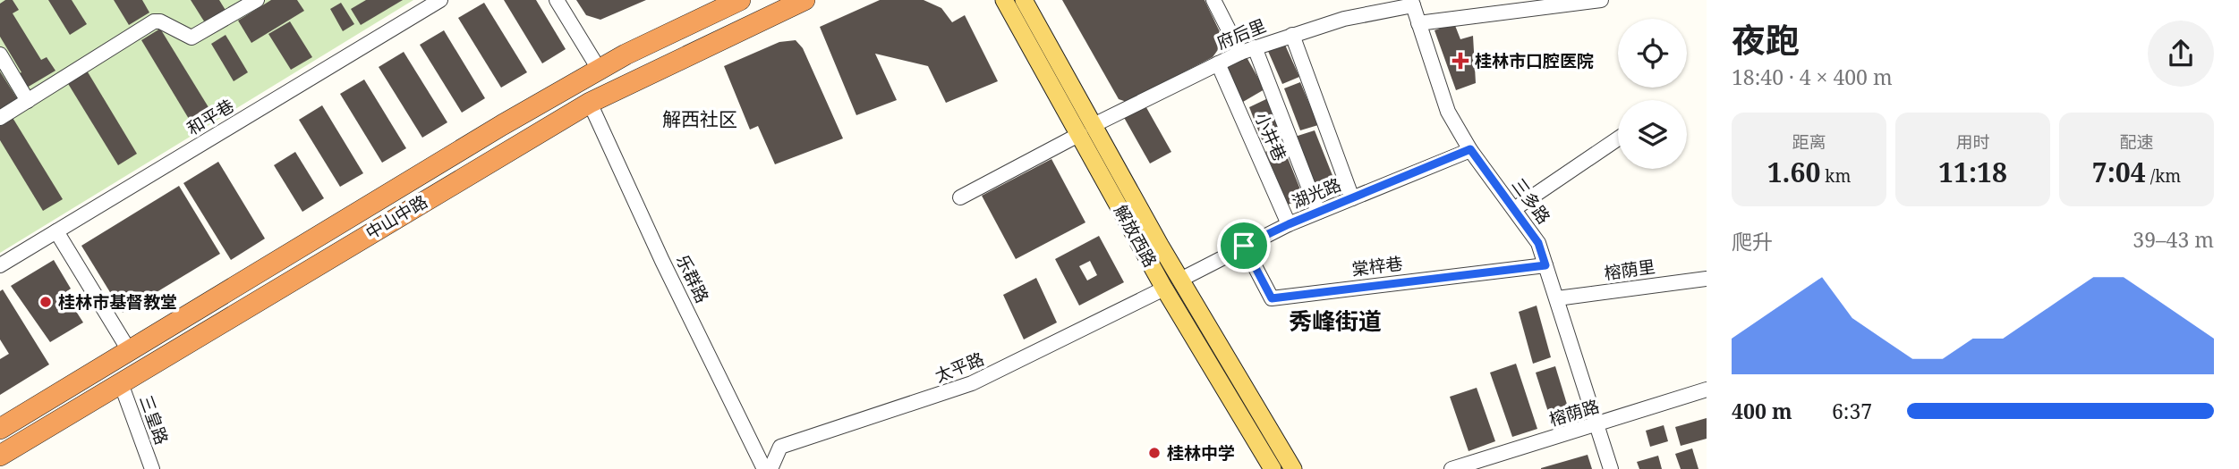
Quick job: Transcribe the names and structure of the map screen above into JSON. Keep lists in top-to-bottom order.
{
  "streets": {
    "highway": ["中山中路"],
    "main road": ["解放西路"],
    "street": [
      "府后里",
      "和平巷",
      "小井巷",
      "湖光路",
      "三多路",
      "棠梓巷",
      "榕荫里",
      "乐群路",
      "太平路",
      "榕荫路",
      "三皇路"
    ]
  },
  "crossings": [
    ["府后里", "小井巷"],
    ["府后里", "三多路"],
    ["府后里", "解放西路"],
    ["小井巷", "湖光路"],
    ["湖光路", "三多路"],
    ["湖光路", "解放西路"],
    ["湖光路", "棠梓巷"],
    ["三多路", "棠梓巷"],
    ["三多路", "榕荫里"],
    ["三多路", "榕荫路"],
    ["中山中路", "乐群路"],
    ["中山中路", "三皇路"],
    ["解放西路", "太平路"]
  ],
  "districts": ["解西社区", "秀峰街道"],
  "places": {
    "health": ["桂林市口腔医院"],
    "other": ["桂林市基督教堂", "桂林中学"]
  },
  "page": {
    "heading": ["夜跑", "18:40 · 4 × 400 m"],
    "stats": [
      ["距离", "1.60 km"],
      ["用时", "11:18"],
      ["配速", "7:04 /km"]
    ],
    "chart": ["爬升", "39–43 m"],
    "list": [
      {
        "name": "400 m",
        "note": "6:37"
      }
    ]
  }
}
